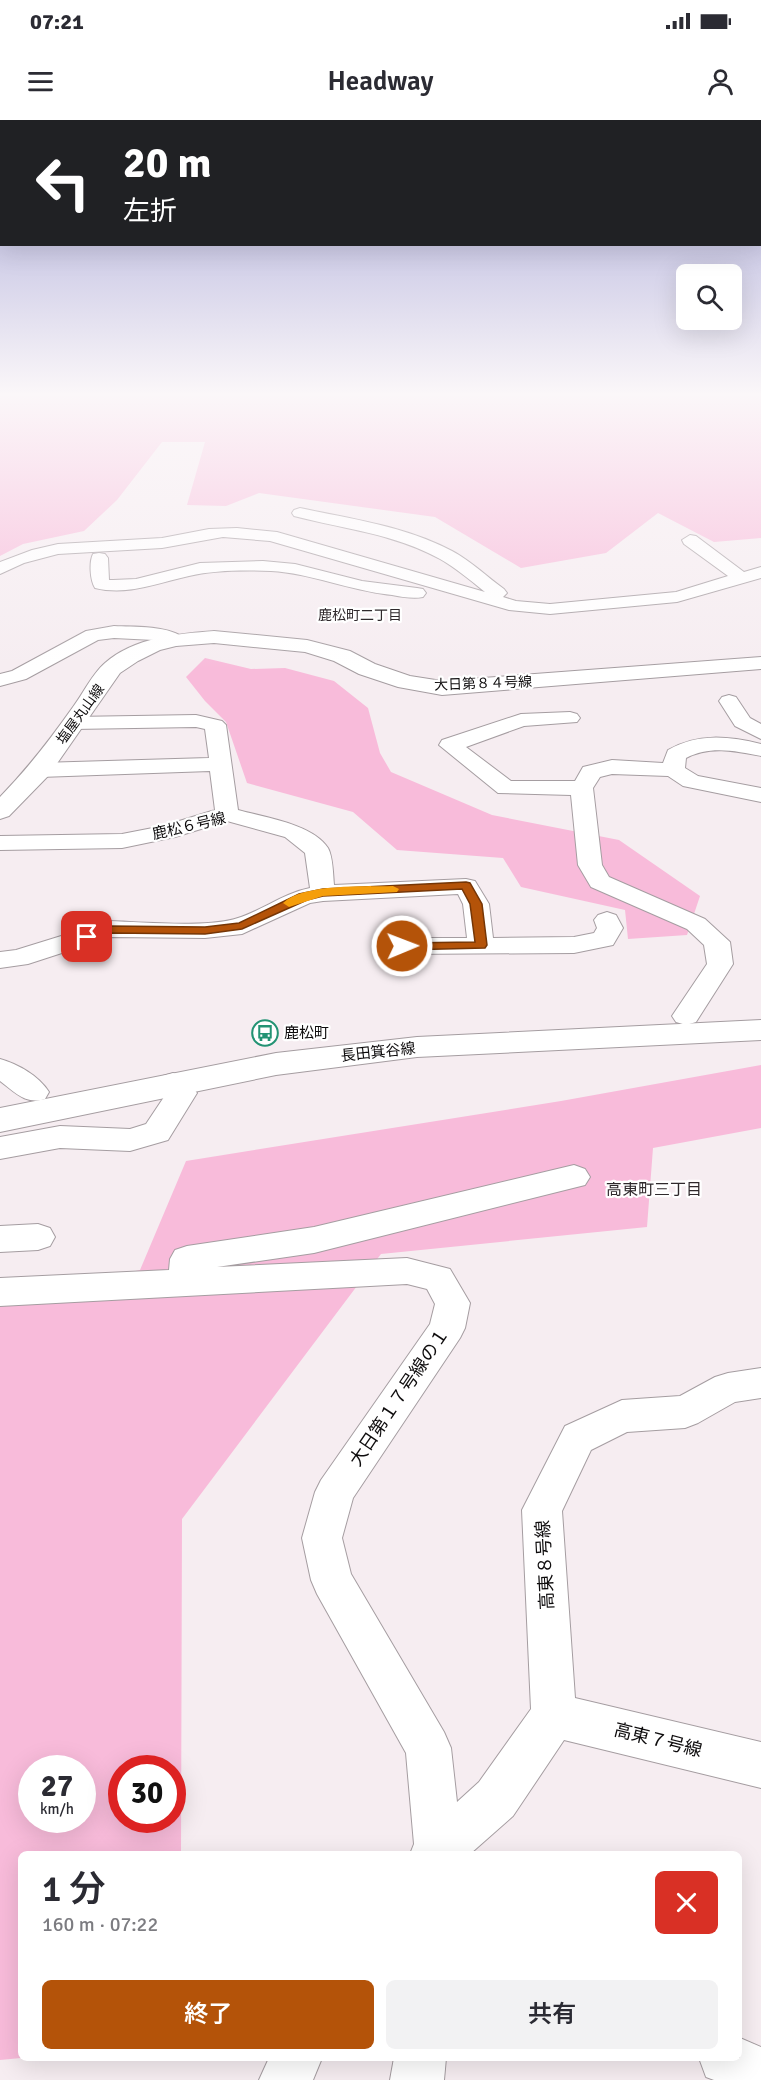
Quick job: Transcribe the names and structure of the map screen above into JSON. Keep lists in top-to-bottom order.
{
  "streets": {
    "street": [
      "大日第８４号線",
      "塩屋丸山線",
      "鹿松６号線",
      "長田箕谷線",
      "大日第１７号線の１",
      "高東８号線",
      "高東７号線"
    ]
  },
  "crossings": [
    ["大日第８４号線", "塩屋丸山線"],
    ["高東８号線", "高東７号線"]
  ],
  "districts": ["鹿松町二丁目", "高東町三丁目"],
  "places": {
    "bus stop": ["鹿松町"]
  },
  "page": {
    "status": "07:21",
    "header": "Headway",
    "turn": ["20 m", "左折"],
    "speed": "27 km/h",
    "limit": "30",
    "heading": ["1 分", "160 m · 07:22"],
    "buttons": ["終了", "共有"]
  }
}
